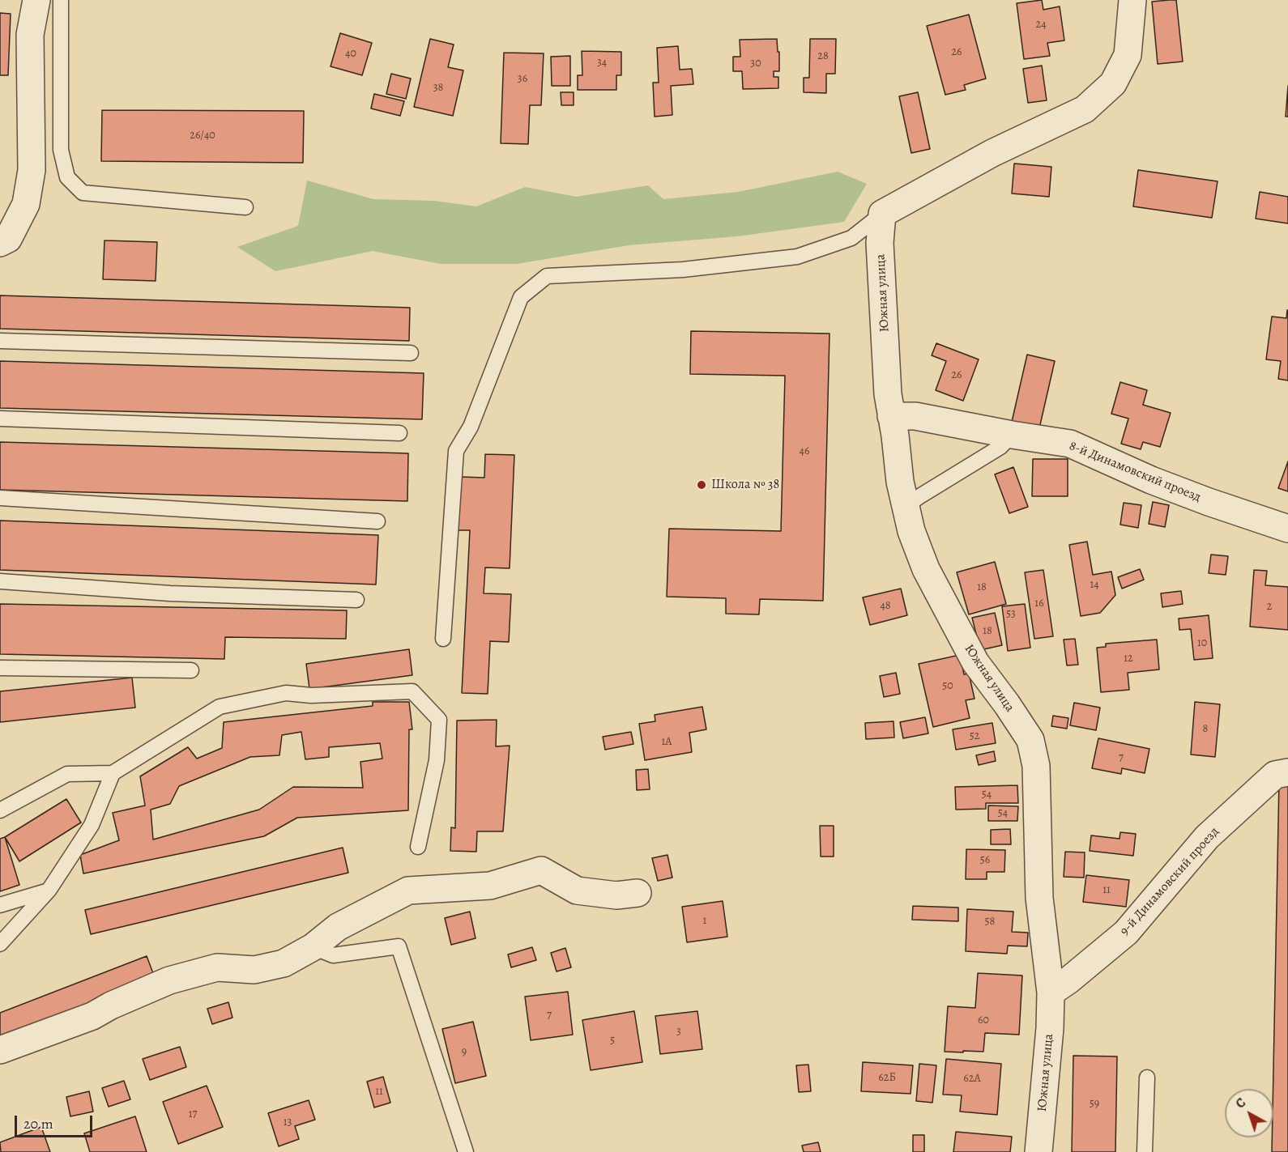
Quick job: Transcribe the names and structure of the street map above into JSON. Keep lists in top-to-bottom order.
{
  "streets": {
    "street": ["Южная улица", "8-й Динамовский проезд", "9-й Динамовский проезд"]
  },
  "crossings": [
    ["Южная улица", "8-й Динамовский проезд"],
    ["Южная улица", "9-й Динамовский проезд"]
  ],
  "places": ["Школа № 38"],
  "house_numbers": [
    "24",
    "26",
    "40",
    "28",
    "34",
    "30",
    "36",
    "38",
    "26/40",
    "26",
    "46",
    "14",
    "18",
    "16",
    "48",
    "2",
    "53",
    "18",
    "10",
    "12",
    "50",
    "8",
    "52",
    "1А",
    "7",
    "54",
    "54",
    "56",
    "11",
    "1",
    "58",
    "7",
    "60",
    "3",
    "5",
    "9",
    "62Б",
    "62А",
    "11",
    "59",
    "17",
    "13"
  ],
  "scale_bar": "20 m",
  "north": "top left"
}
